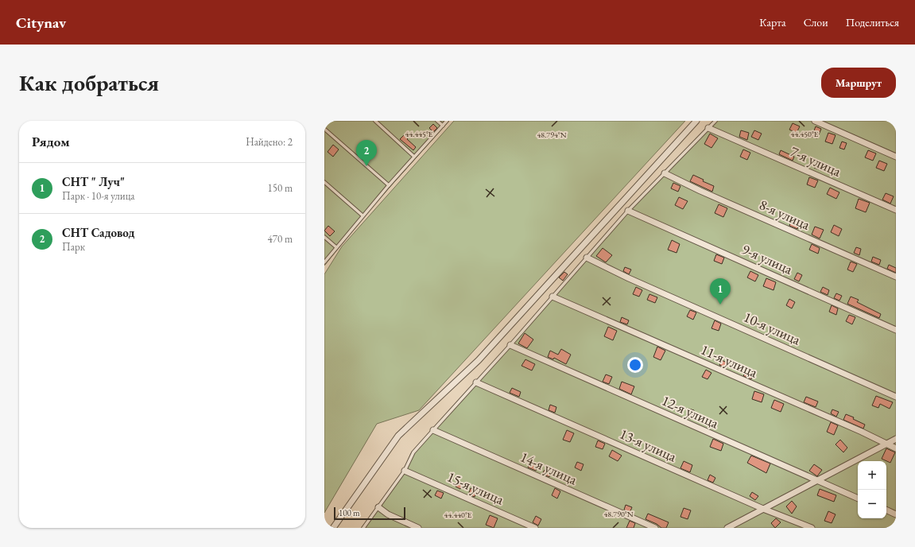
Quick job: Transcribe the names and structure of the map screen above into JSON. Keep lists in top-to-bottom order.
{
  "streets": {
    "street": [
      "7-я улица",
      "8-я улица",
      "9-я улица",
      "10-я улица",
      "11-я улица",
      "12-я улица",
      "13-я улица",
      "14-я улица",
      "15-я улица"
    ]
  },
  "scale_bar": "100 m",
  "page": {
    "header": "Citynav",
    "nav": ["Карта", "Слои", "Поделиться"],
    "buttons": "Маршрут",
    "title": "Как добраться",
    "heading": ["Рядом", "Найдено: 2"],
    "pins": ["2", "1"],
    "list": [
      {
        "mark": "1",
        "name": "СНТ \" Луч\"",
        "note": "Парк · 10-я улица",
        "value": "150 m"
      },
      {
        "mark": "2",
        "name": "СНТ Садовод",
        "note": "Парк",
        "value": "470 m"
      }
    ],
    "map_buttons": ["+", "−"],
    "scale": "100 m"
  },
  "coordinates": [
    "44.445°E",
    "44.450°E",
    "48.794°N",
    "48.790°N",
    "44.440°E"
  ]
}
